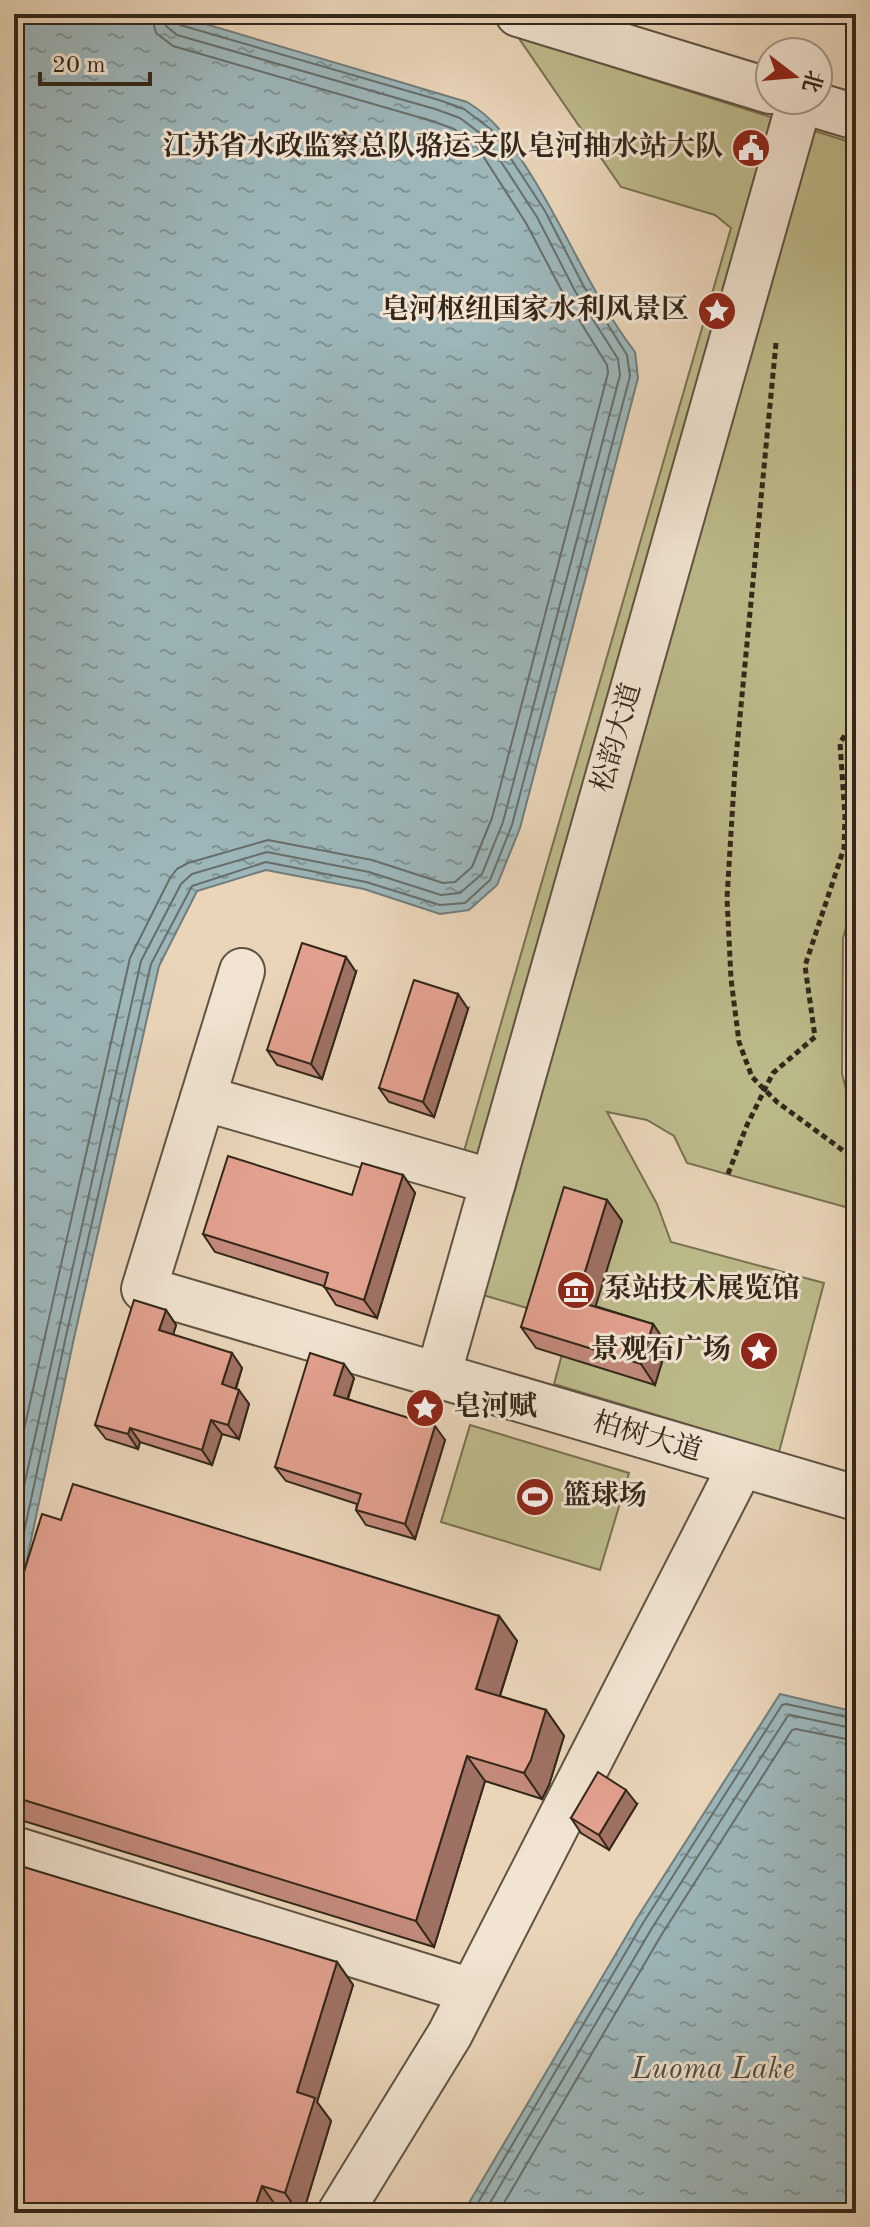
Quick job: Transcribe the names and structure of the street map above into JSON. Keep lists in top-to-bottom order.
{
  "streets": {
    "street": ["松韵大道", "柏树大道"]
  },
  "crossings": [
    ["松韵大道", "柏树大道"]
  ],
  "water": ["Luoma Lake"],
  "places": {
    "public building": ["江苏省水政监察总队骆运支队皂河抽水站大队"],
    "place": ["皂河枢纽国家水利风景区", "景观石广场", "皂河赋"],
    "museum": ["泵站技术展览馆"],
    "sports": ["篮球场"]
  },
  "scale_bar": "20 m",
  "north": "right"
}
